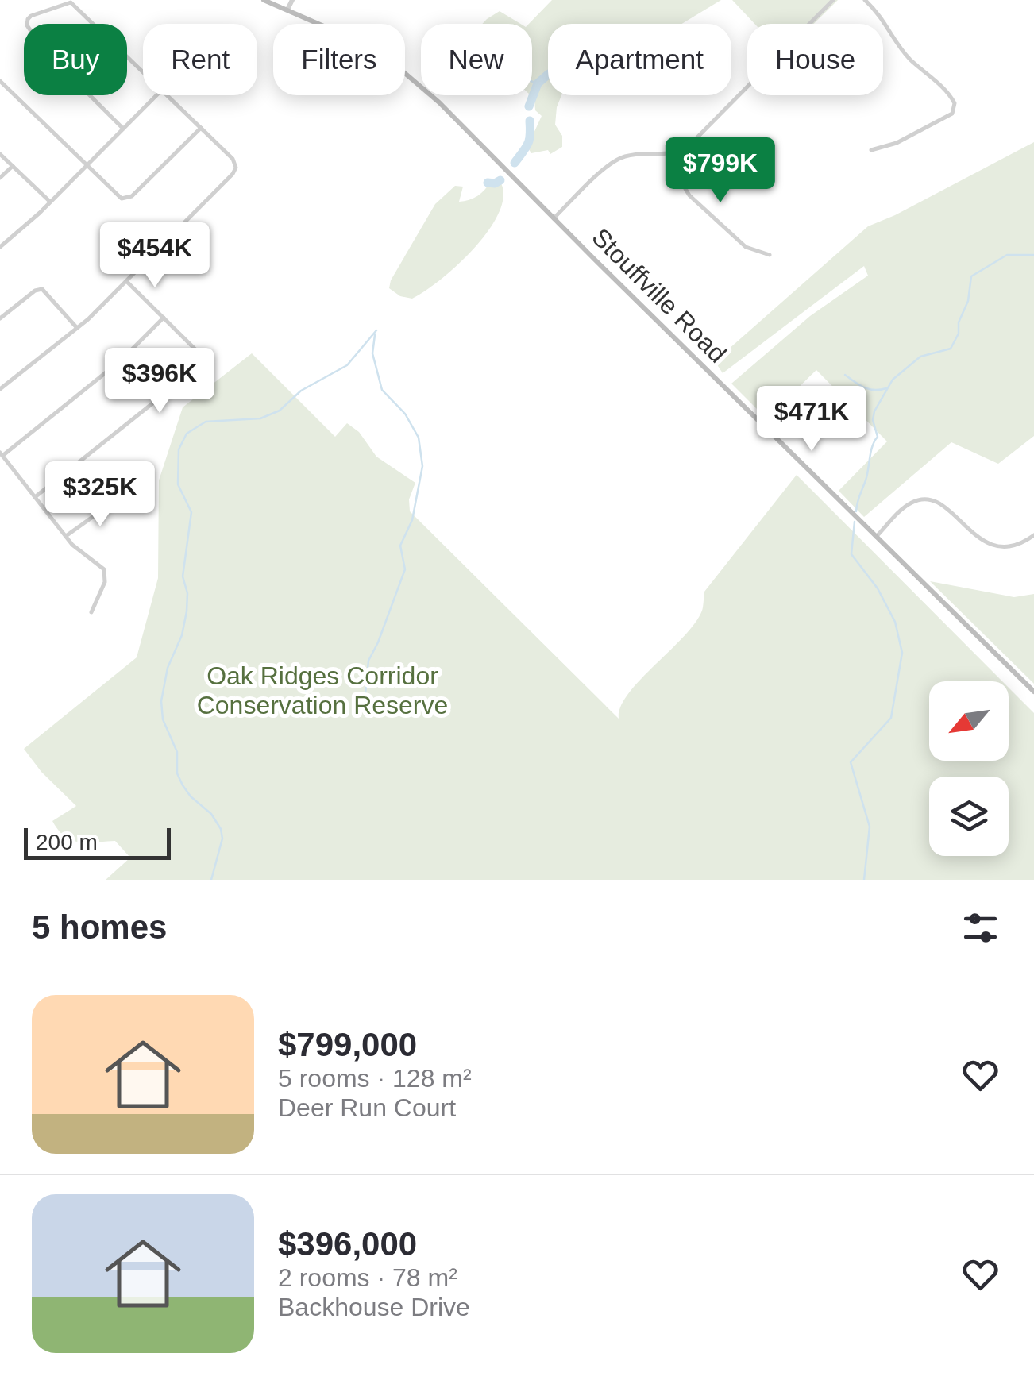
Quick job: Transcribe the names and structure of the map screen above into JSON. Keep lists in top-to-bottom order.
{
  "streets": {
    "main road": ["Stouffville Road"]
  },
  "parks": ["Oak Ridges Corridor Conservation Reserve"],
  "scale_bar": "200 m",
  "north": "bottom left",
  "page": {
    "chip": [
      "Buy",
      "Rent",
      "Filters",
      "New",
      "Apartment",
      "House"
    ],
    "price": [
      "$799K",
      "$454K",
      "$396K",
      "$471K",
      "$325K"
    ],
    "scale": "200 m",
    "heading": "5 homes",
    "list": [
      {
        "name": "$799,000",
        "note": "5 rooms · 128 m² · Deer Run Court"
      },
      {
        "name": "$396,000",
        "note": "2 rooms · 78 m² · Backhouse Drive"
      }
    ]
  }
}
